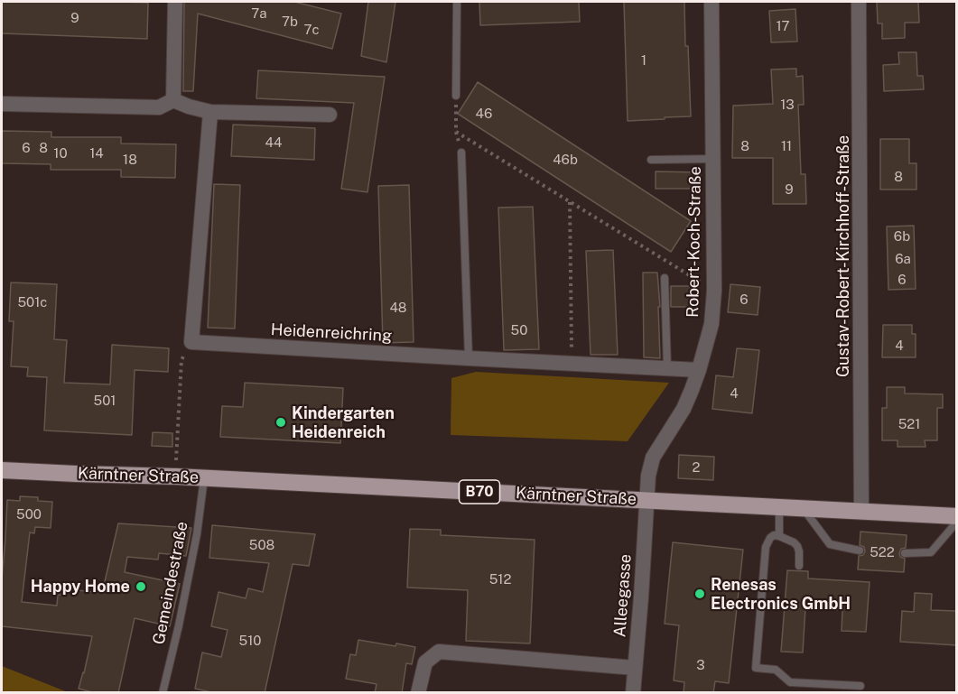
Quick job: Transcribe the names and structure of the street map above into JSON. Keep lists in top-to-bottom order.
{
  "streets": {
    "main road": ["Kärntner Straße", "B70"],
    "street": [
      "Robert-Koch-Straße",
      "Gustav-Robert-Kirchhoff-Straße",
      "Heidenreichring",
      "Alleegasse"
    ],
    "lane": ["Gemeindestraße"]
  },
  "crossings": [
    ["Robert-Koch-Straße", "Heidenreichring"],
    ["Robert-Koch-Straße", "Kärntner Straße"],
    ["Robert-Koch-Straße", "Alleegasse"],
    ["Gustav-Robert-Kirchhoff-Straße", "Kärntner Straße"],
    ["Kärntner Straße", "Gemeindestraße"],
    ["Kärntner Straße", "Alleegasse"]
  ],
  "places": ["Kindergarten Heidenreich", "Happy Home", "Renesas Electronics GmbH"],
  "house_numbers": [
    "7a",
    "9",
    "7b",
    "17",
    "7c",
    "1",
    "13",
    "46",
    "44",
    "8",
    "11",
    "6",
    "8",
    "10",
    "14",
    "18",
    "46b",
    "8",
    "9",
    "6b",
    "6a",
    "6",
    "6",
    "501c",
    "48",
    "50",
    "4",
    "4",
    "501",
    "521",
    "2",
    "500",
    "508",
    "522",
    "512",
    "510",
    "3"
  ]
}
